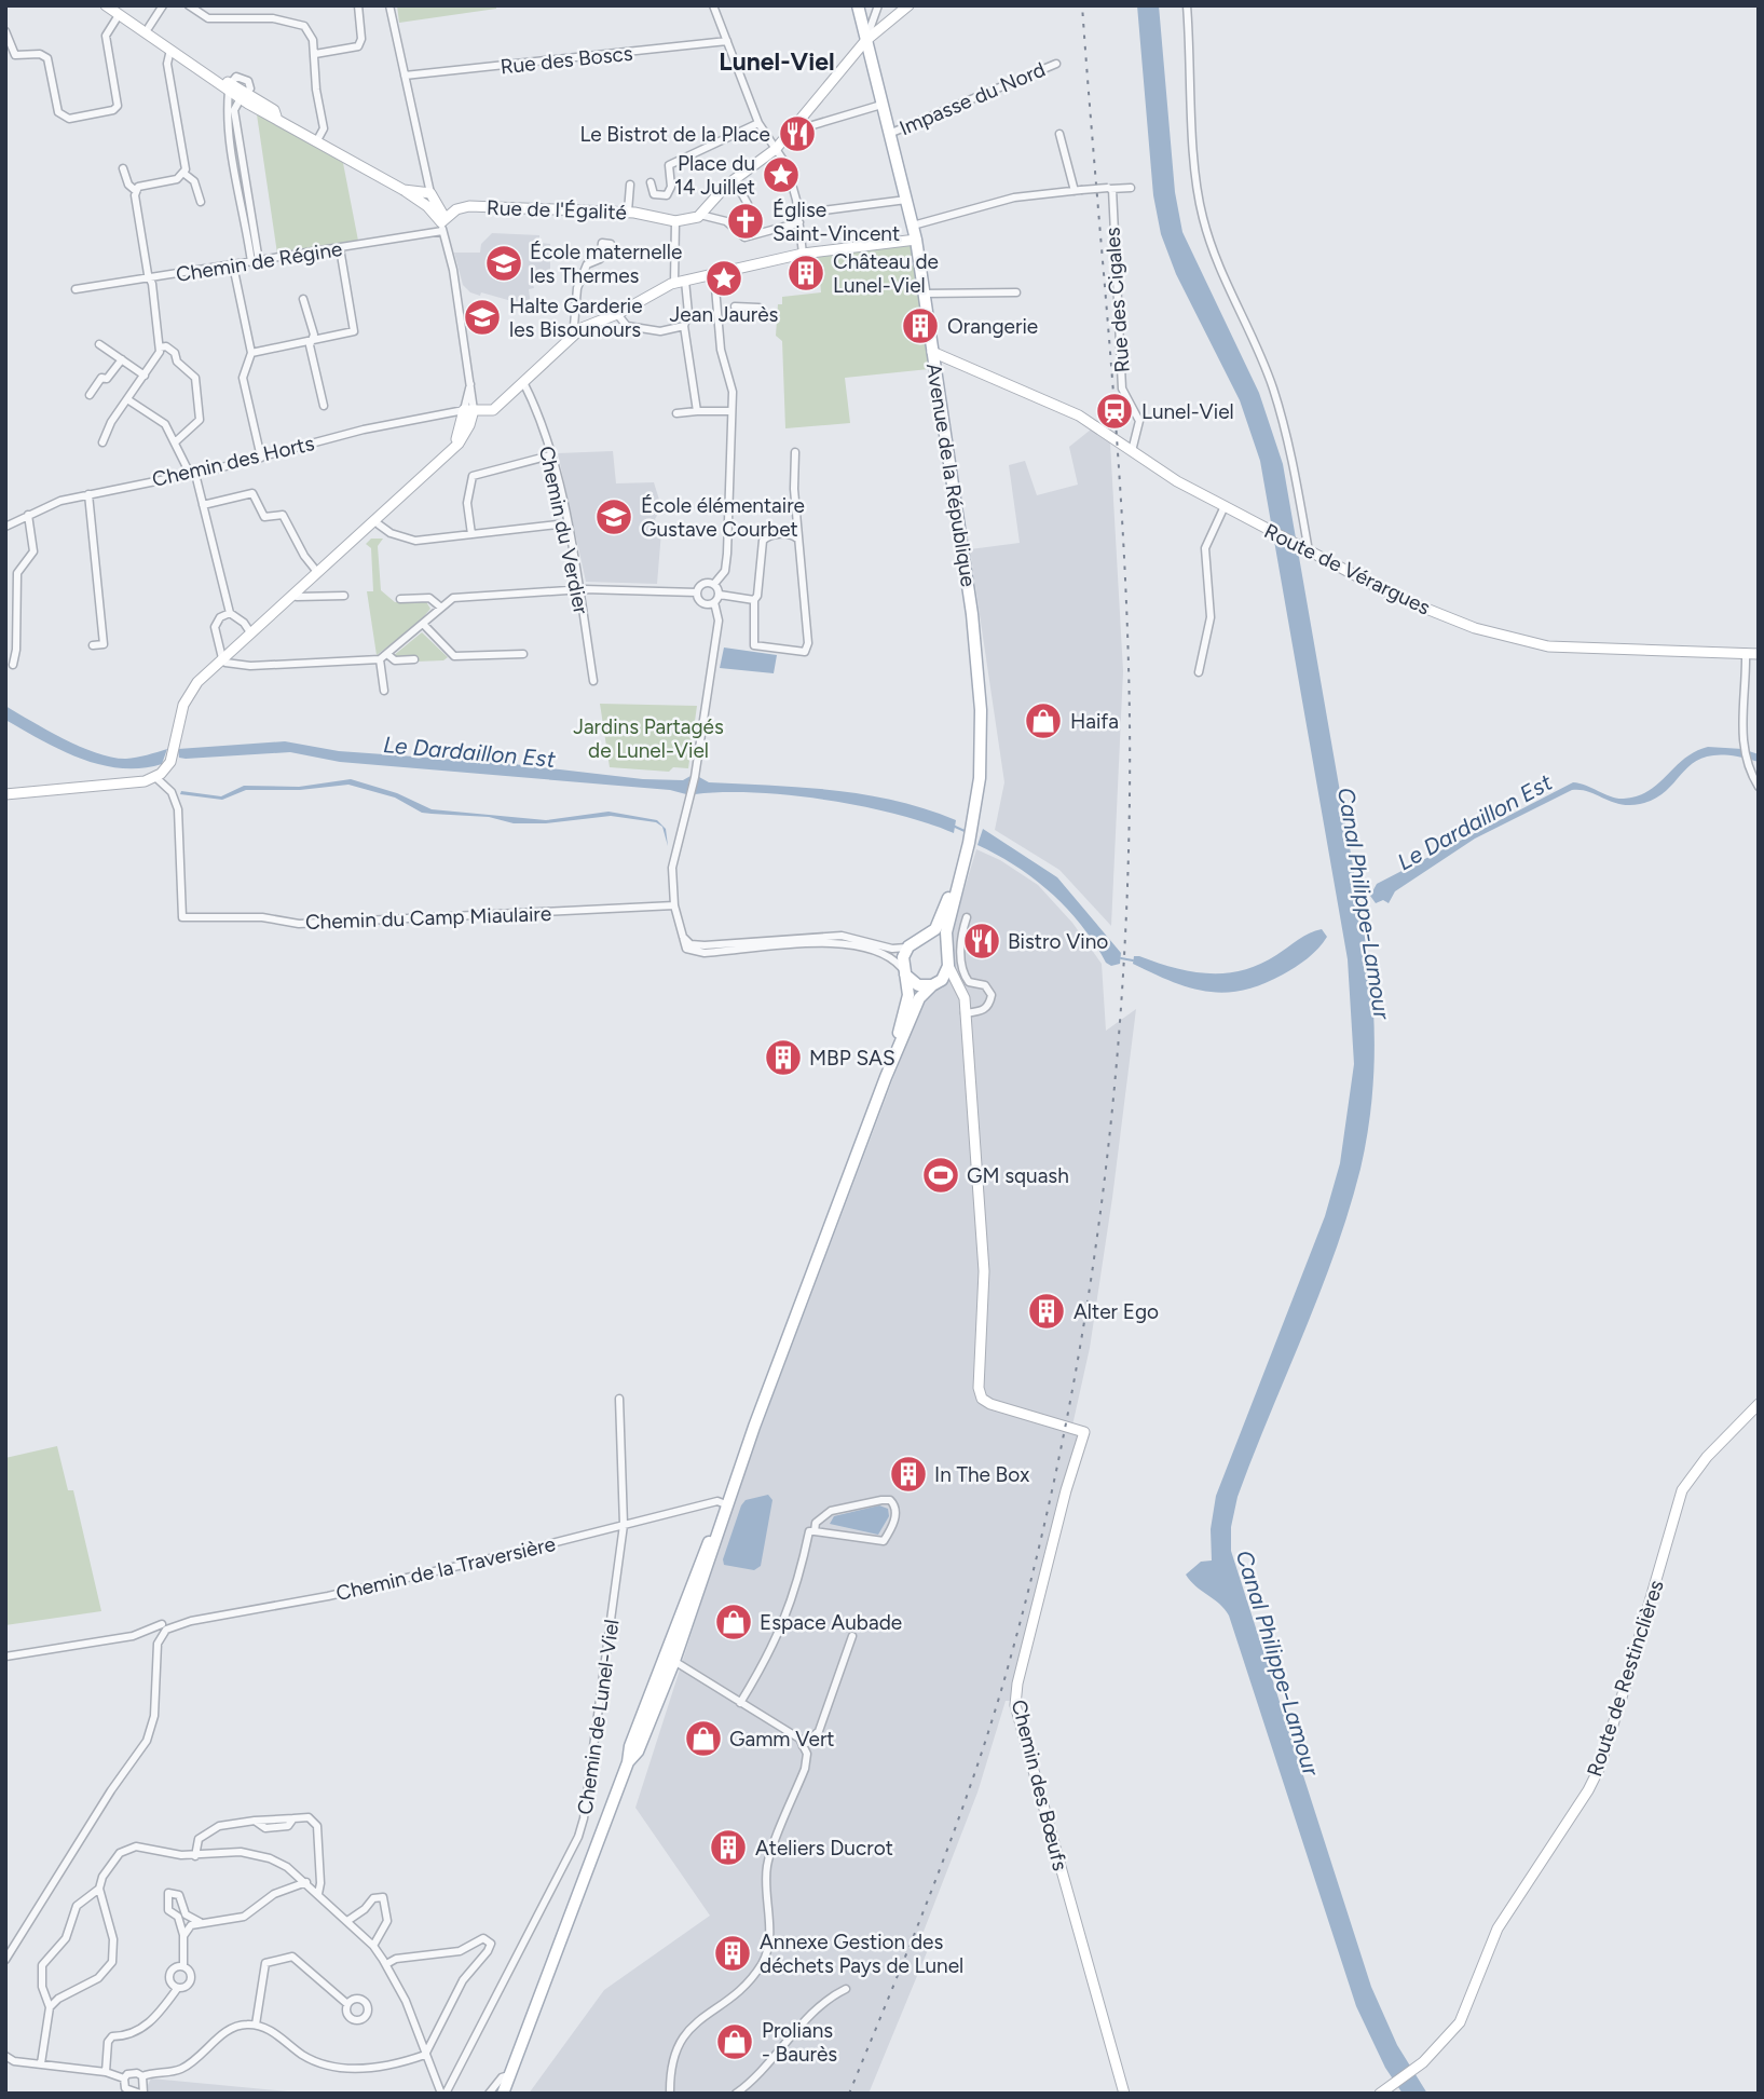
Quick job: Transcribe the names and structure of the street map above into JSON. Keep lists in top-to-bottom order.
{
  "streets": {
    "main road": ["Avenue de la République"],
    "street": [
      "Rue des Boscs",
      "Impasse du Nord",
      "Rue de l'Égalité",
      "Chemin de Régine",
      "Rue des Cigales",
      "Chemin des Horts",
      "Chemin du Verdier",
      "Route de Vérargues",
      "Chemin du Camp Miaulaire",
      "Chemin de la Traversière",
      "Route de Restinclières",
      "Chemin de Lunel-Viel",
      "Chemin des Bœufs"
    ]
  },
  "crossings": [
    ["Impasse du Nord", "Avenue de la République"],
    ["Rue de l'Égalité", "Chemin de Régine"],
    ["Rue des Cigales", "Route de Vérargues"],
    ["Avenue de la République", "Route de Vérargues"],
    ["Chemin de la Traversière", "Chemin de Lunel-Viel"]
  ],
  "districts": ["Lunel-Viel"],
  "water": ["Le Dardaillon Est", "Canal Philippe-Lamour"],
  "parks": ["Jardins Partagés de Lunel-Viel"],
  "places": {
    "restaurant": ["Le Bistrot de la Place", "Bistro Vino"],
    "place": ["Place du 14 Juillet", "Jean Jaurès"],
    "church": ["Église Saint-Vincent"],
    "school or university": ["École maternelle les Thermes", "Halte Garderie les Bisounours", "École élémentaire Gustave Courbet"],
    "building": [
      "Château de Lunel-Viel",
      "Orangerie",
      "MBP SAS",
      "Alter Ego",
      "In The Box",
      "Ateliers Ducrot",
      "Annexe Gestion des déchets Pays de Lunel"
    ],
    "station": ["Lunel-Viel"],
    "shop": [
      "Haifa",
      "Espace Aubade",
      "Gamm Vert",
      "Prolians - Baurès"
    ],
    "sports": ["GM squash"]
  }
}
